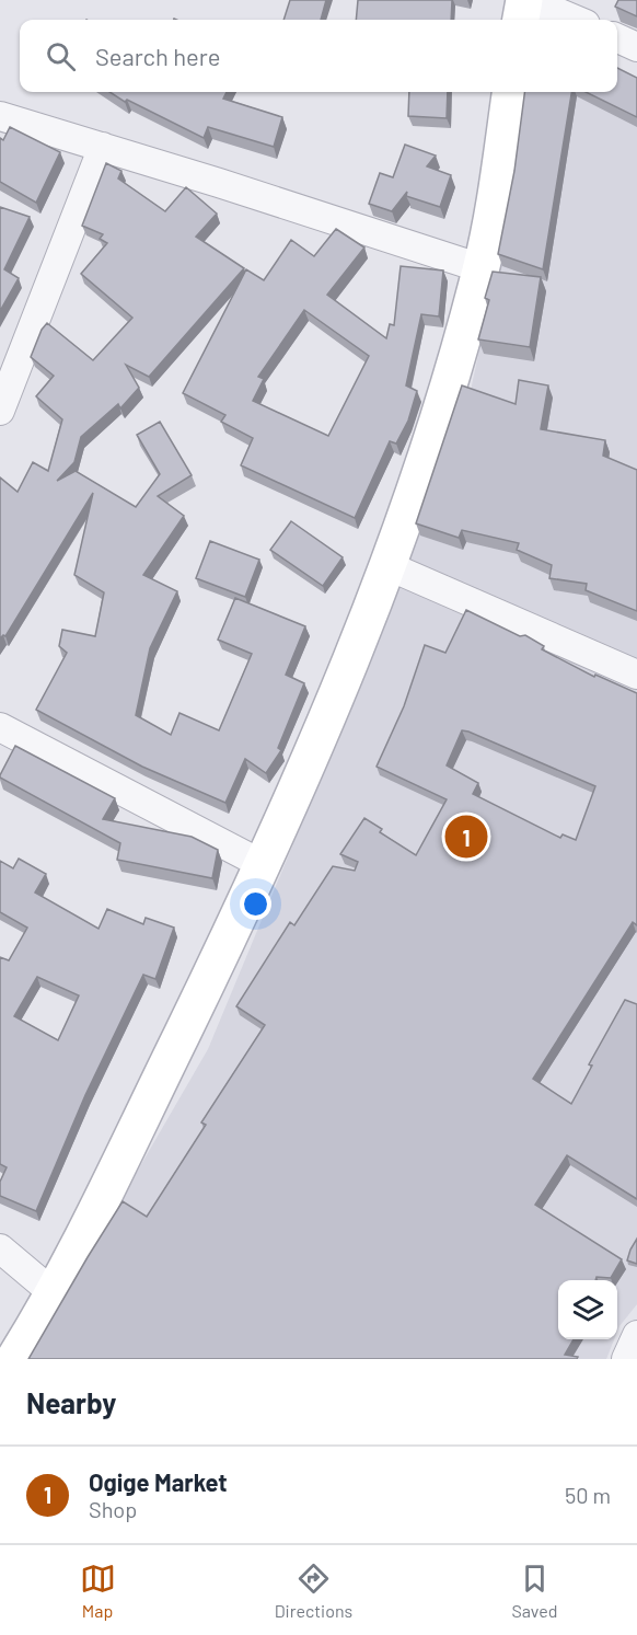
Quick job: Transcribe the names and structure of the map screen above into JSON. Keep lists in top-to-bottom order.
{
  "page": {
    "search": "Search here",
    "pins": "1",
    "heading": "Nearby",
    "list": [
      {
        "mark": "1",
        "name": "Ogige Market",
        "note": "Shop",
        "value": "50 m"
      }
    ],
    "nav": ["Map", "Directions", "Saved"]
  }
}
